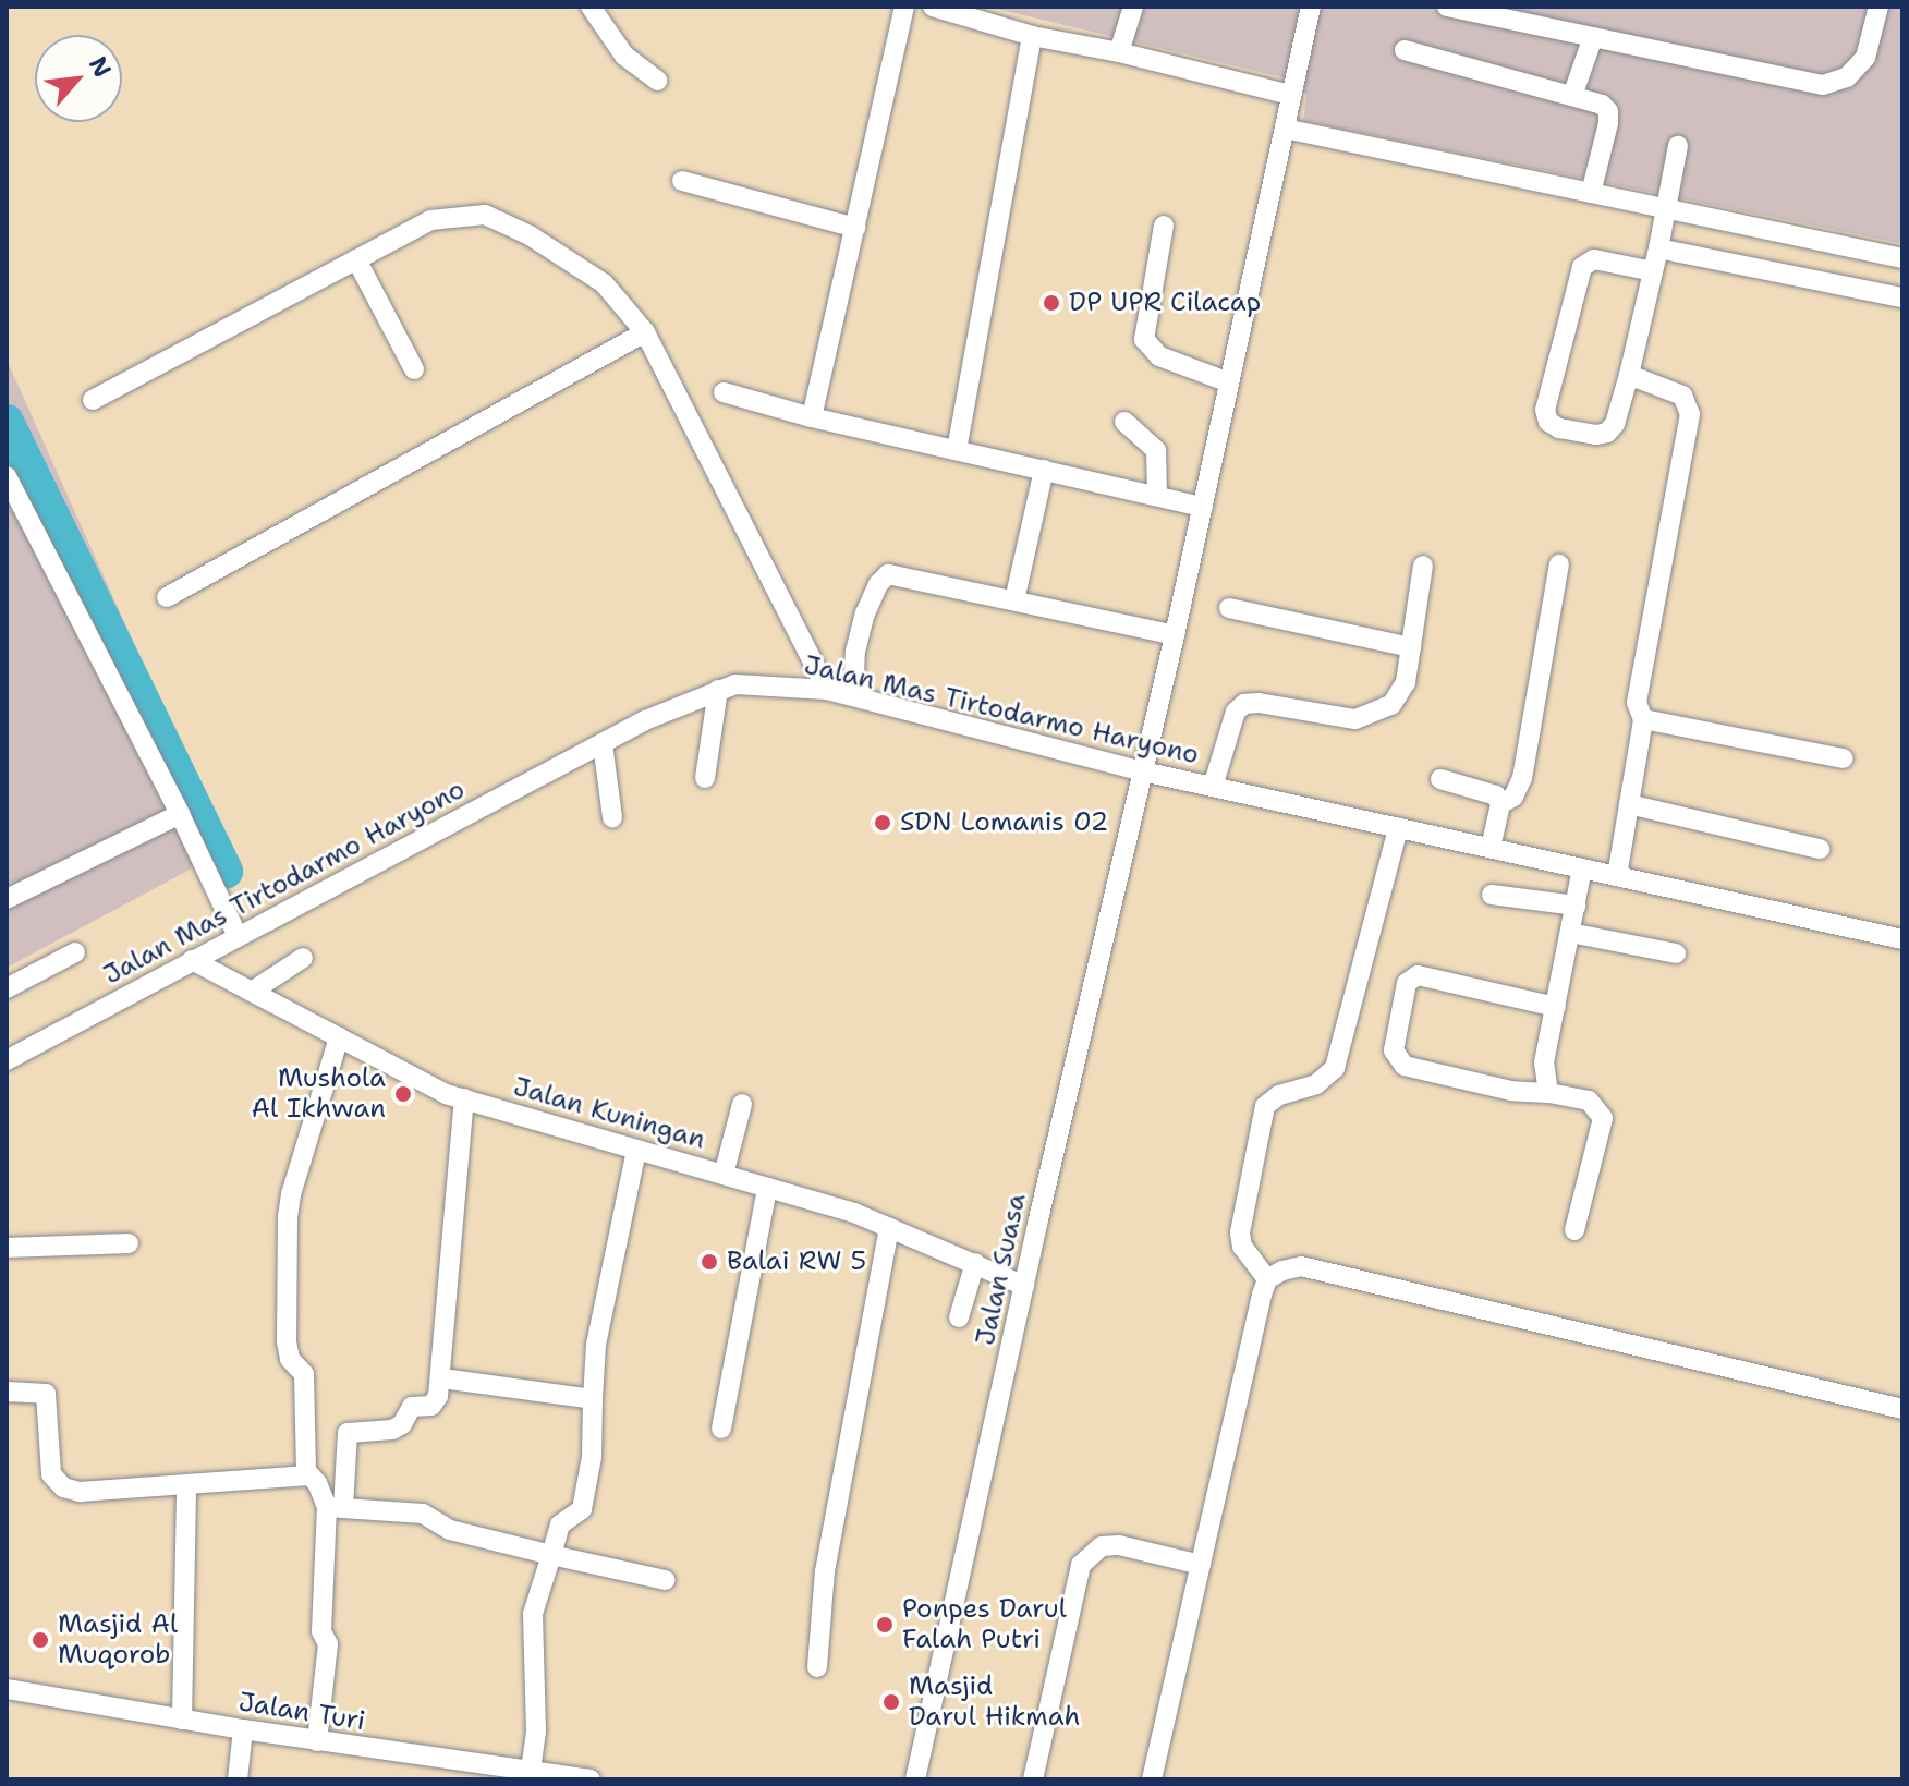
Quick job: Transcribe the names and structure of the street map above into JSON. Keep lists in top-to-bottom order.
{
  "streets": {
    "street": [
      "Jalan Mas Tirtodarmo Haryono",
      "Jalan Kuningan",
      "Jalan Suasa",
      "Jalan Turi"
    ]
  },
  "crossings": [
    ["Jalan Mas Tirtodarmo Haryono", "Jalan Kuningan"],
    ["Jalan Mas Tirtodarmo Haryono", "Jalan Suasa"],
    ["Jalan Kuningan", "Jalan Suasa"]
  ],
  "places": [
    "DP UPR Cilacap",
    "SDN Lomanis 02",
    "Mushola Al Ikhwan",
    "Balai RW 5",
    "Ponpes Darul Falah Putri",
    "Masjid Al Muqorob",
    "Masjid Darul Hikmah"
  ],
  "north": "top right"
}
